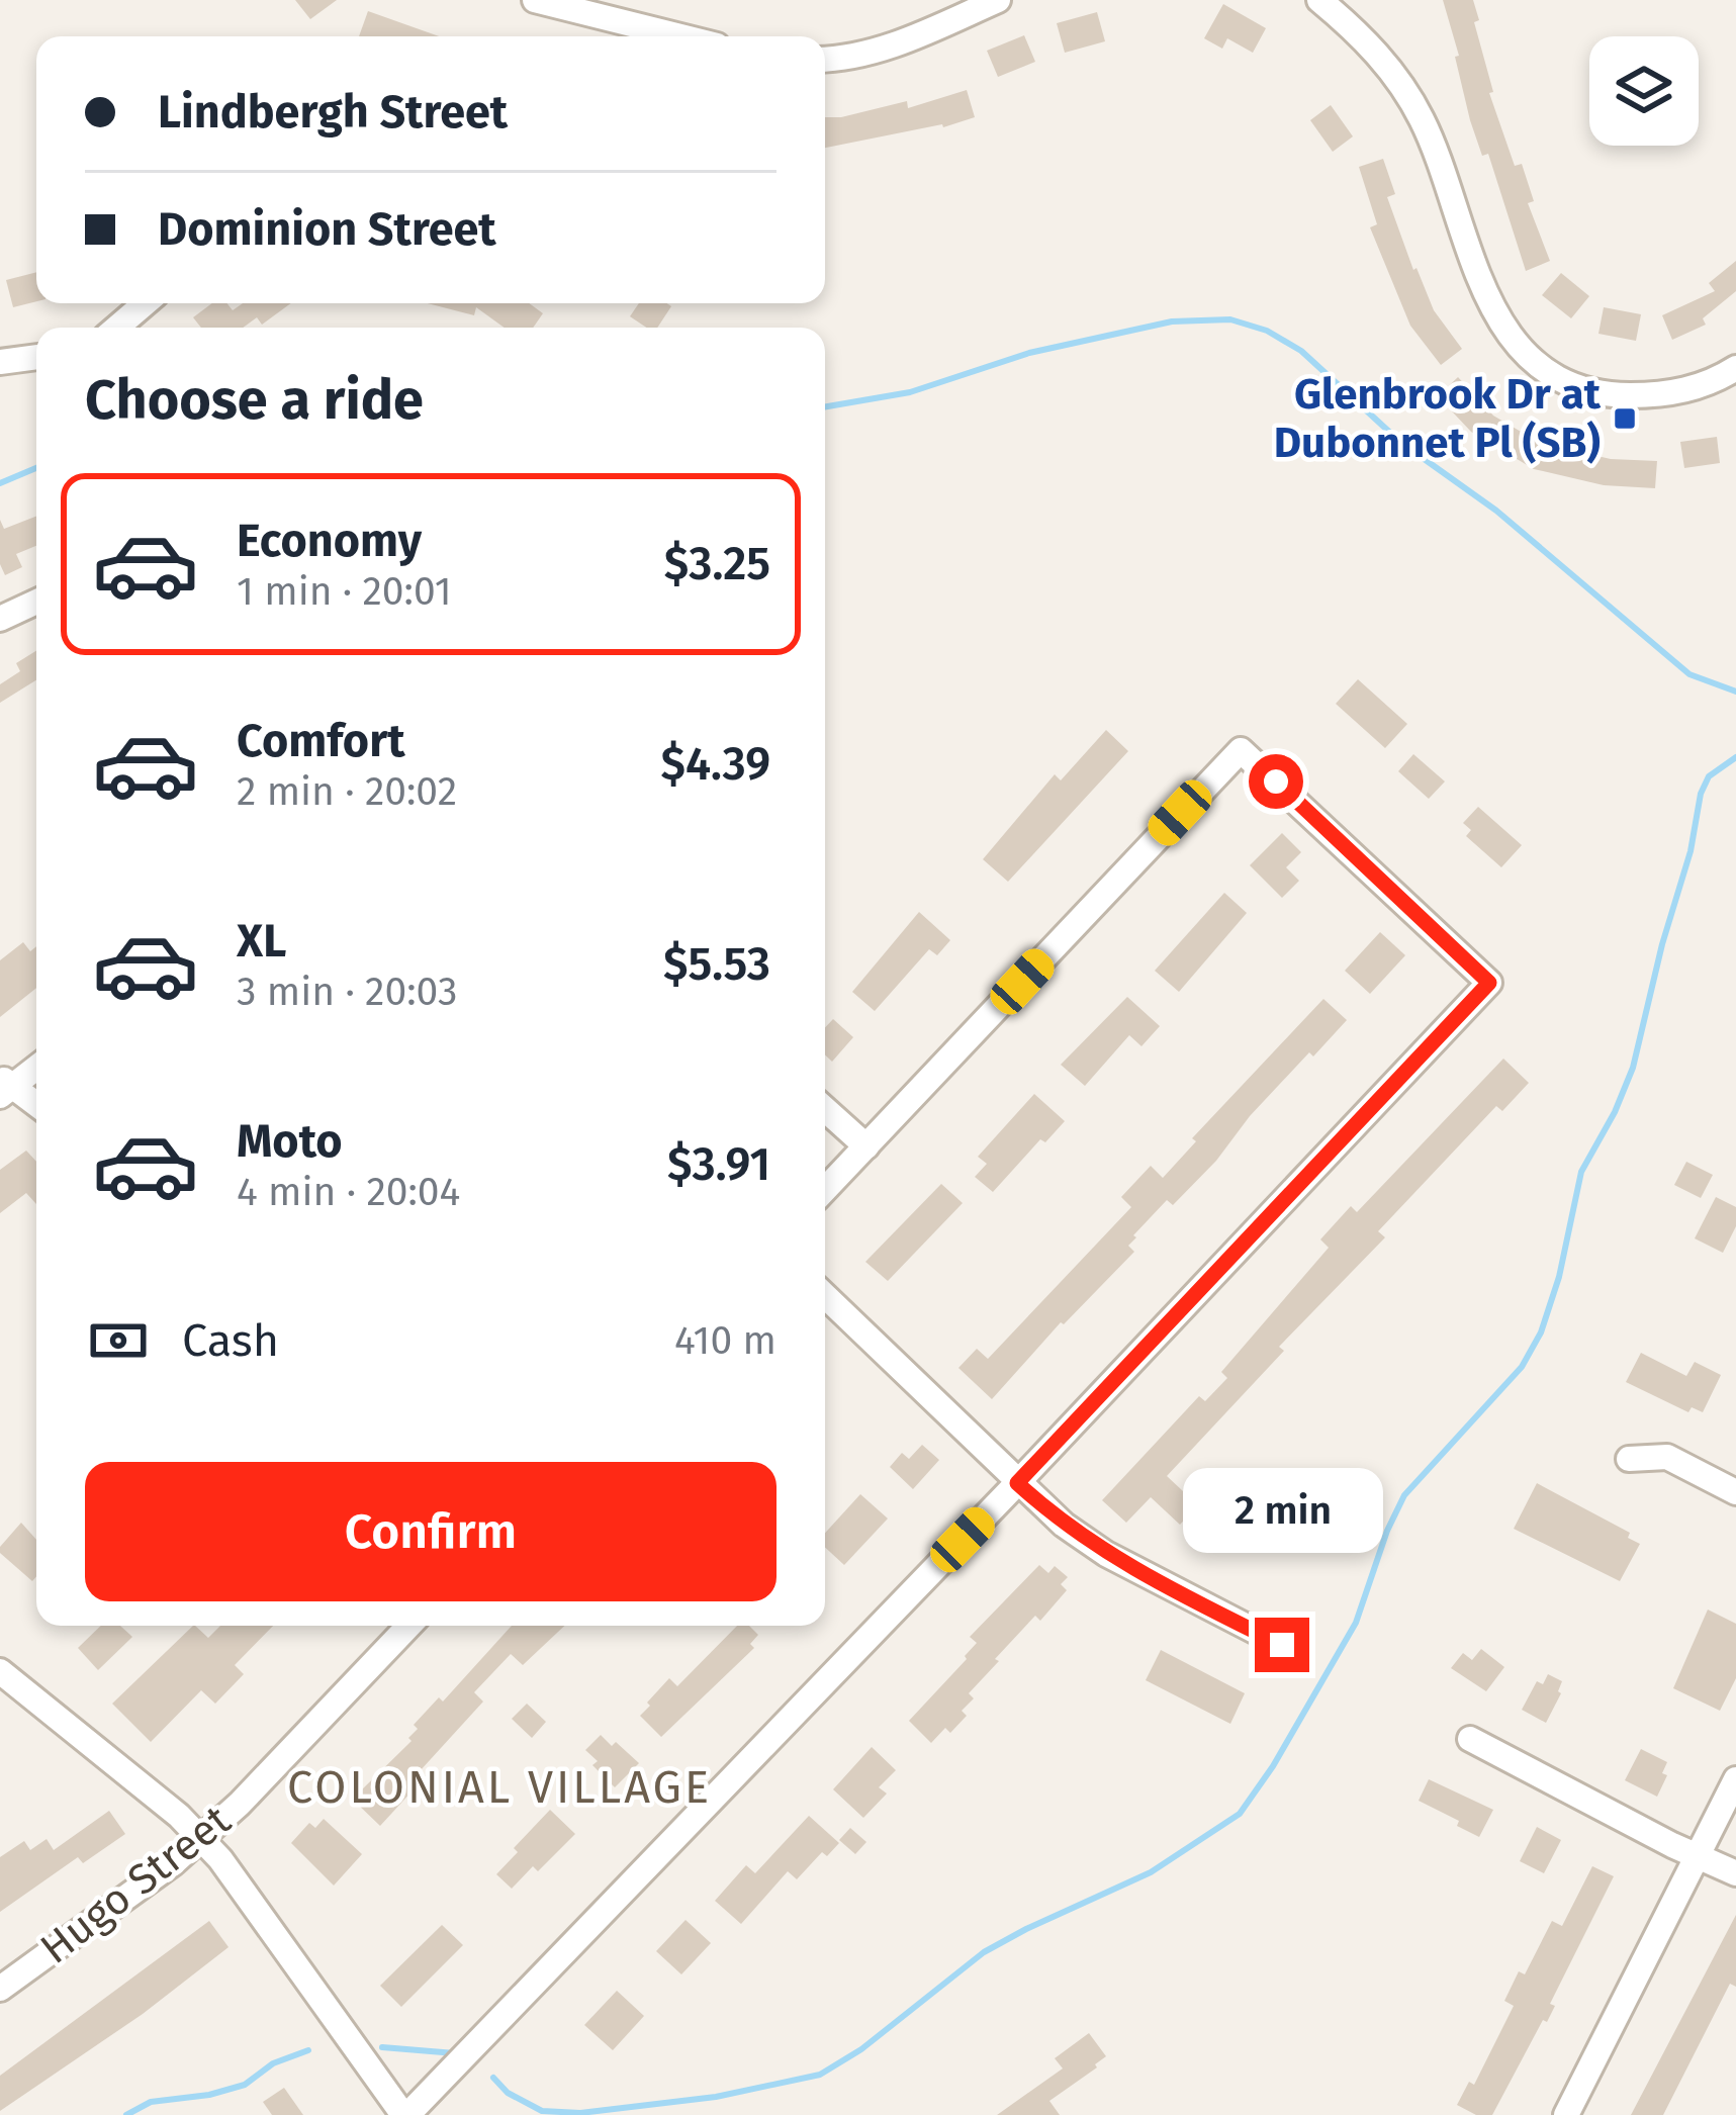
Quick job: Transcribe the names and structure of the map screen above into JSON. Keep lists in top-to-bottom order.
{
  "streets": {
    "street": ["Hugo Street"]
  },
  "districts": ["COLONIAL VILLAGE"],
  "places": {
    "transit": ["Glenbrook Dr at Dubonnet Pl (SB)"]
  },
  "page": {
    "banner": ["Lindbergh Street", "Dominion Street"],
    "heading": "Choose a ride",
    "list": [
      {
        "name": "Economy",
        "note": "1 min · 20:01",
        "value": "$3.25"
      },
      {
        "name": "Comfort",
        "note": "2 min · 20:02",
        "value": "$4.39"
      },
      {
        "name": "XL",
        "note": "3 min · 20:03",
        "value": "$5.53"
      },
      {
        "name": "Moto",
        "note": "4 min · 20:04",
        "value": "$3.91"
      }
    ],
    "pay": ["Cash", "410 m"],
    "buttons": "Confirm",
    "bubble": "2 min"
  }
}
